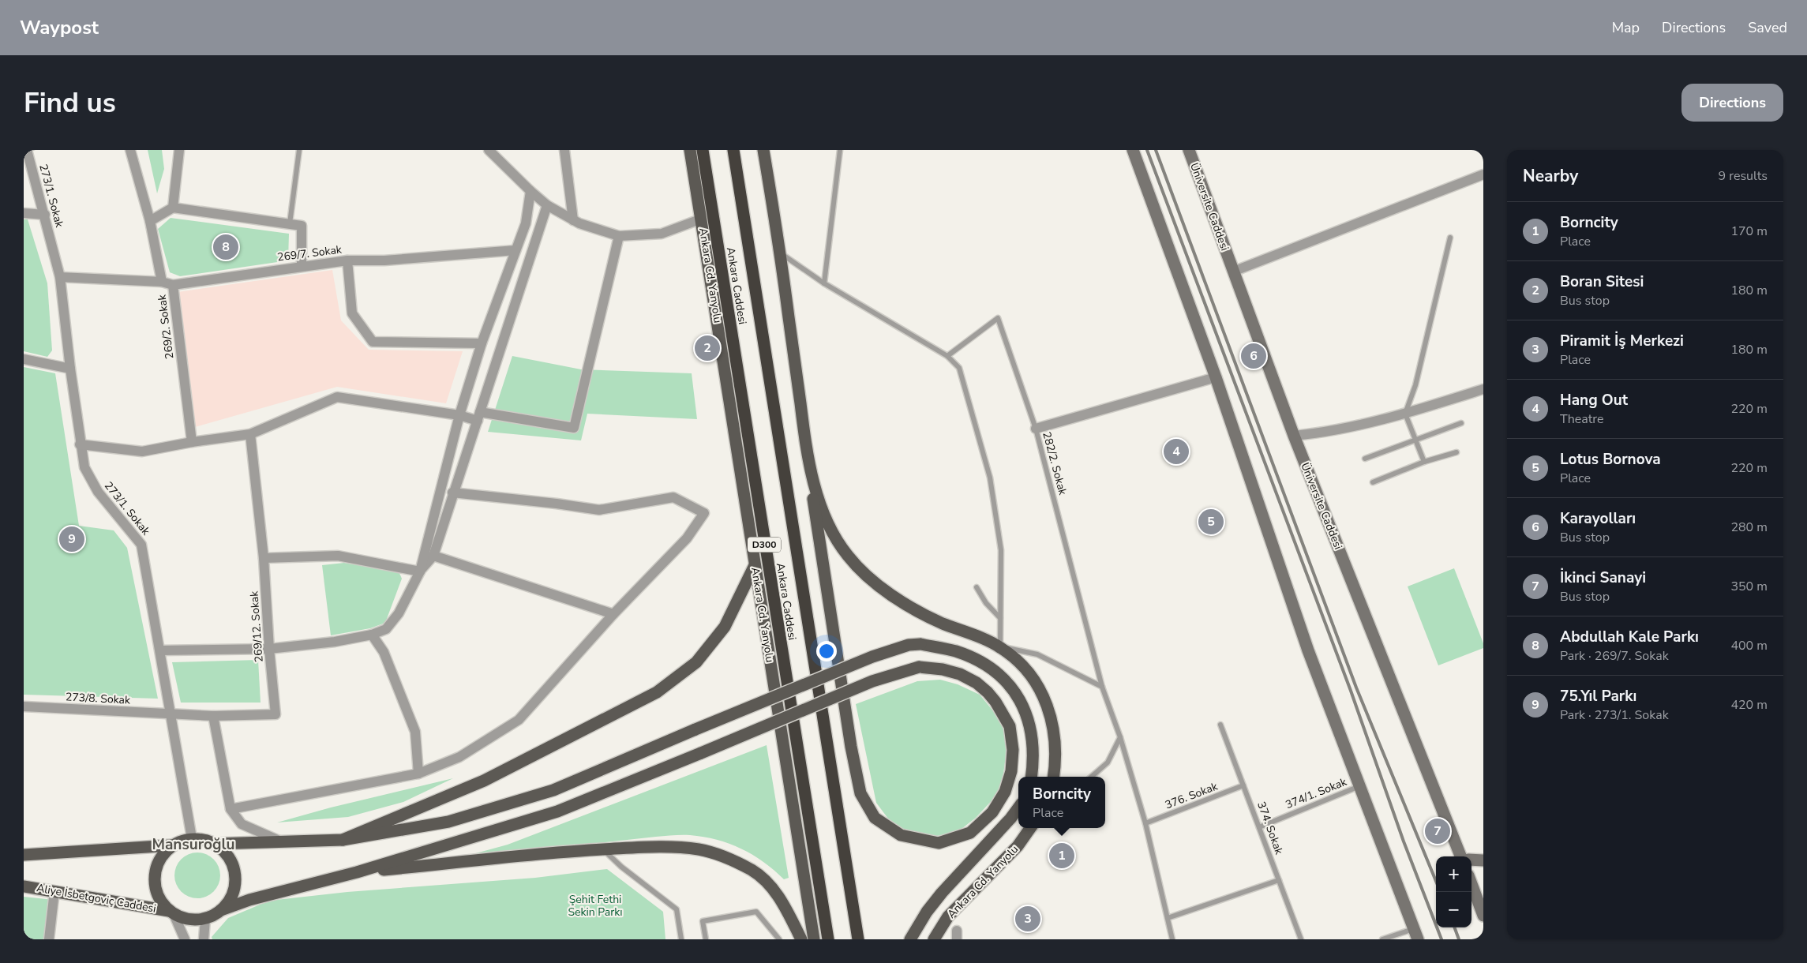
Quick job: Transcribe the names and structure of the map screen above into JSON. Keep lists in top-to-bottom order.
{
  "streets": {
    "highway": ["Ankara Caddesi", "D300"],
    "main road": ["Üniversite Caddesi", "Ankara Cd. Yanyolu", "Aliye İsbetgoviç Caddesi"],
    "street": [
      "273/1. Sokak",
      "269/7. Sokak",
      "269/2. Sokak",
      "269/12. Sokak",
      "273/8. Sokak"
    ],
    "lane": [
      "282/2. Sokak",
      "374/1. Sokak",
      "376. Sokak",
      "374. Sokak"
    ]
  },
  "crossings": [
    ["273/1. Sokak", "269/12. Sokak"],
    ["273/1. Sokak", "273/8. Sokak"],
    ["273/1. Sokak", "Aliye İsbetgoviç Caddesi"],
    ["269/7. Sokak", "269/2. Sokak"],
    ["282/2. Sokak", "376. Sokak"],
    ["269/12. Sokak", "273/8. Sokak"],
    ["374/1. Sokak", "374. Sokak"],
    ["376. Sokak", "374. Sokak"]
  ],
  "districts": ["Mansuroğlu"],
  "parks": ["Şehit Fethi Sekin Parkı"],
  "page": {
    "header": "Waypost",
    "nav": ["Map", "Directions", "Saved"],
    "buttons": "Directions",
    "title": "Find us",
    "heading": ["Nearby", "9 results"],
    "list": [
      {
        "mark": "1",
        "name": "Borncity",
        "note": "Place",
        "value": "170 m"
      },
      {
        "mark": "2",
        "name": "Boran Sitesi",
        "note": "Bus stop",
        "value": "180 m"
      },
      {
        "mark": "3",
        "name": "Piramit İş Merkezi",
        "note": "Place",
        "value": "180 m"
      },
      {
        "mark": "4",
        "name": "Hang Out",
        "note": "Theatre",
        "value": "220 m"
      },
      {
        "mark": "5",
        "name": "Lotus Bornova",
        "note": "Place",
        "value": "220 m"
      },
      {
        "mark": "6",
        "name": "Karayolları",
        "note": "Bus stop",
        "value": "280 m"
      },
      {
        "mark": "7",
        "name": "İkinci Sanayi",
        "note": "Bus stop",
        "value": "350 m"
      },
      {
        "mark": "8",
        "name": "Abdullah Kale Parkı",
        "note": "Park · 269/7. Sokak",
        "value": "400 m"
      },
      {
        "mark": "9",
        "name": "75.Yıl Parkı",
        "note": "Park · 273/1. Sokak",
        "value": "420 m"
      }
    ],
    "pins": [
      "8",
      "2",
      "6",
      "4",
      "5",
      "9",
      "7",
      "1",
      "3"
    ],
    "popup": ["Borncity", "Place"],
    "map_buttons": ["+", "−"]
  }
}
